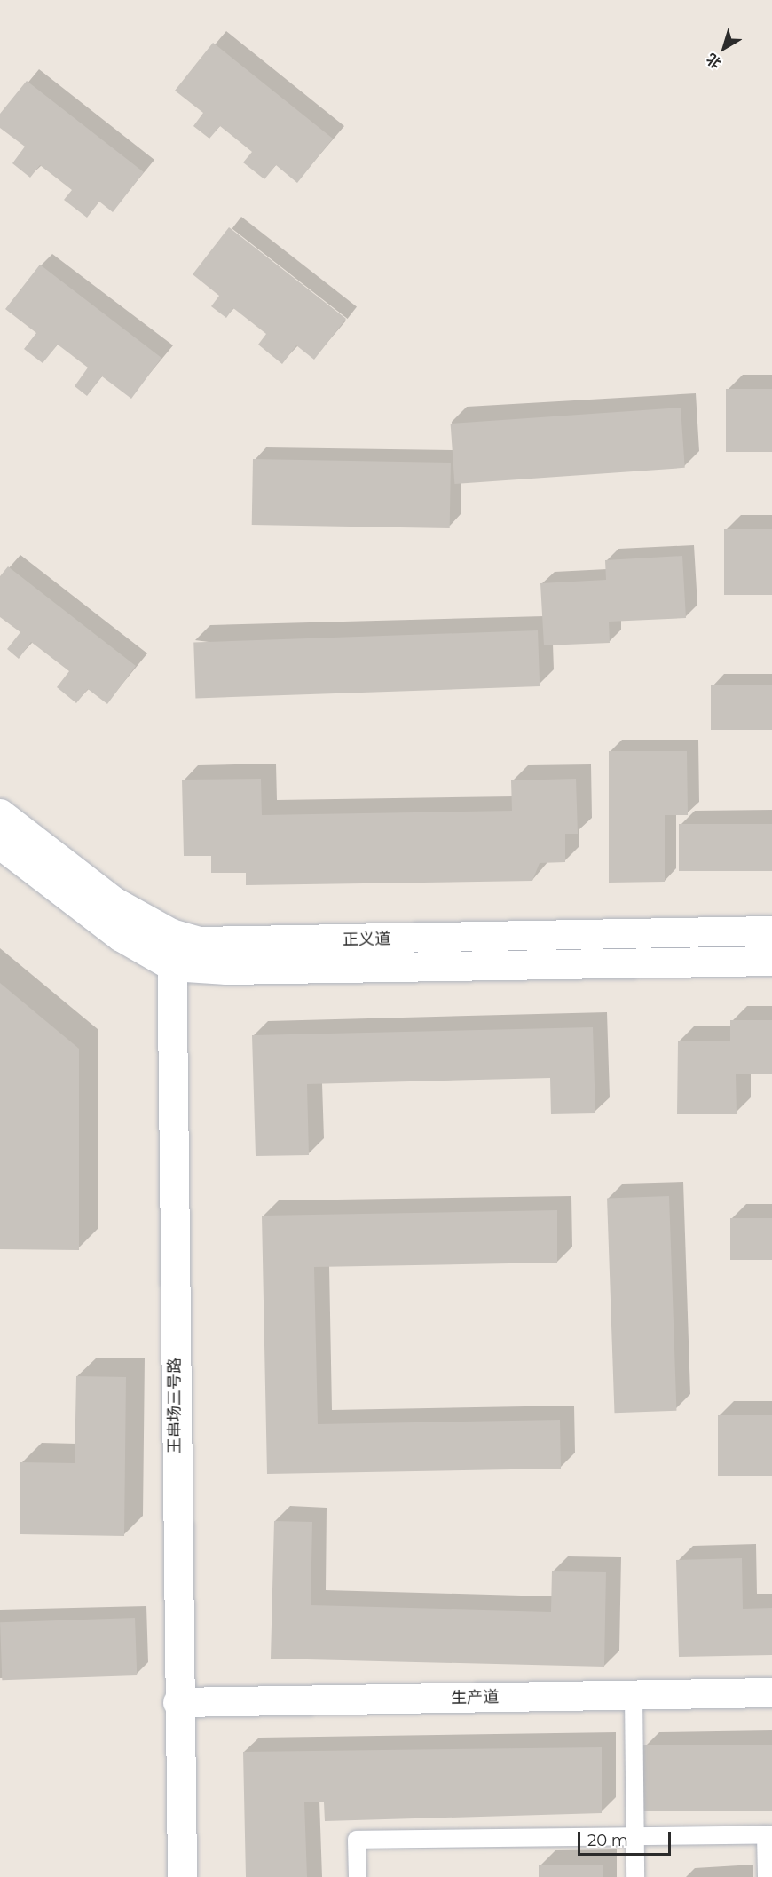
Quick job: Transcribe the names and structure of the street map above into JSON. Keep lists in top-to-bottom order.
{
  "streets": {
    "street": ["正义道", "王串场三号路", "生产道"]
  },
  "crossings": [
    ["正义道", "王串场三号路"],
    ["王串场三号路", "生产道"]
  ],
  "scale_bar": "20 m",
  "north": "bottom left"
}
